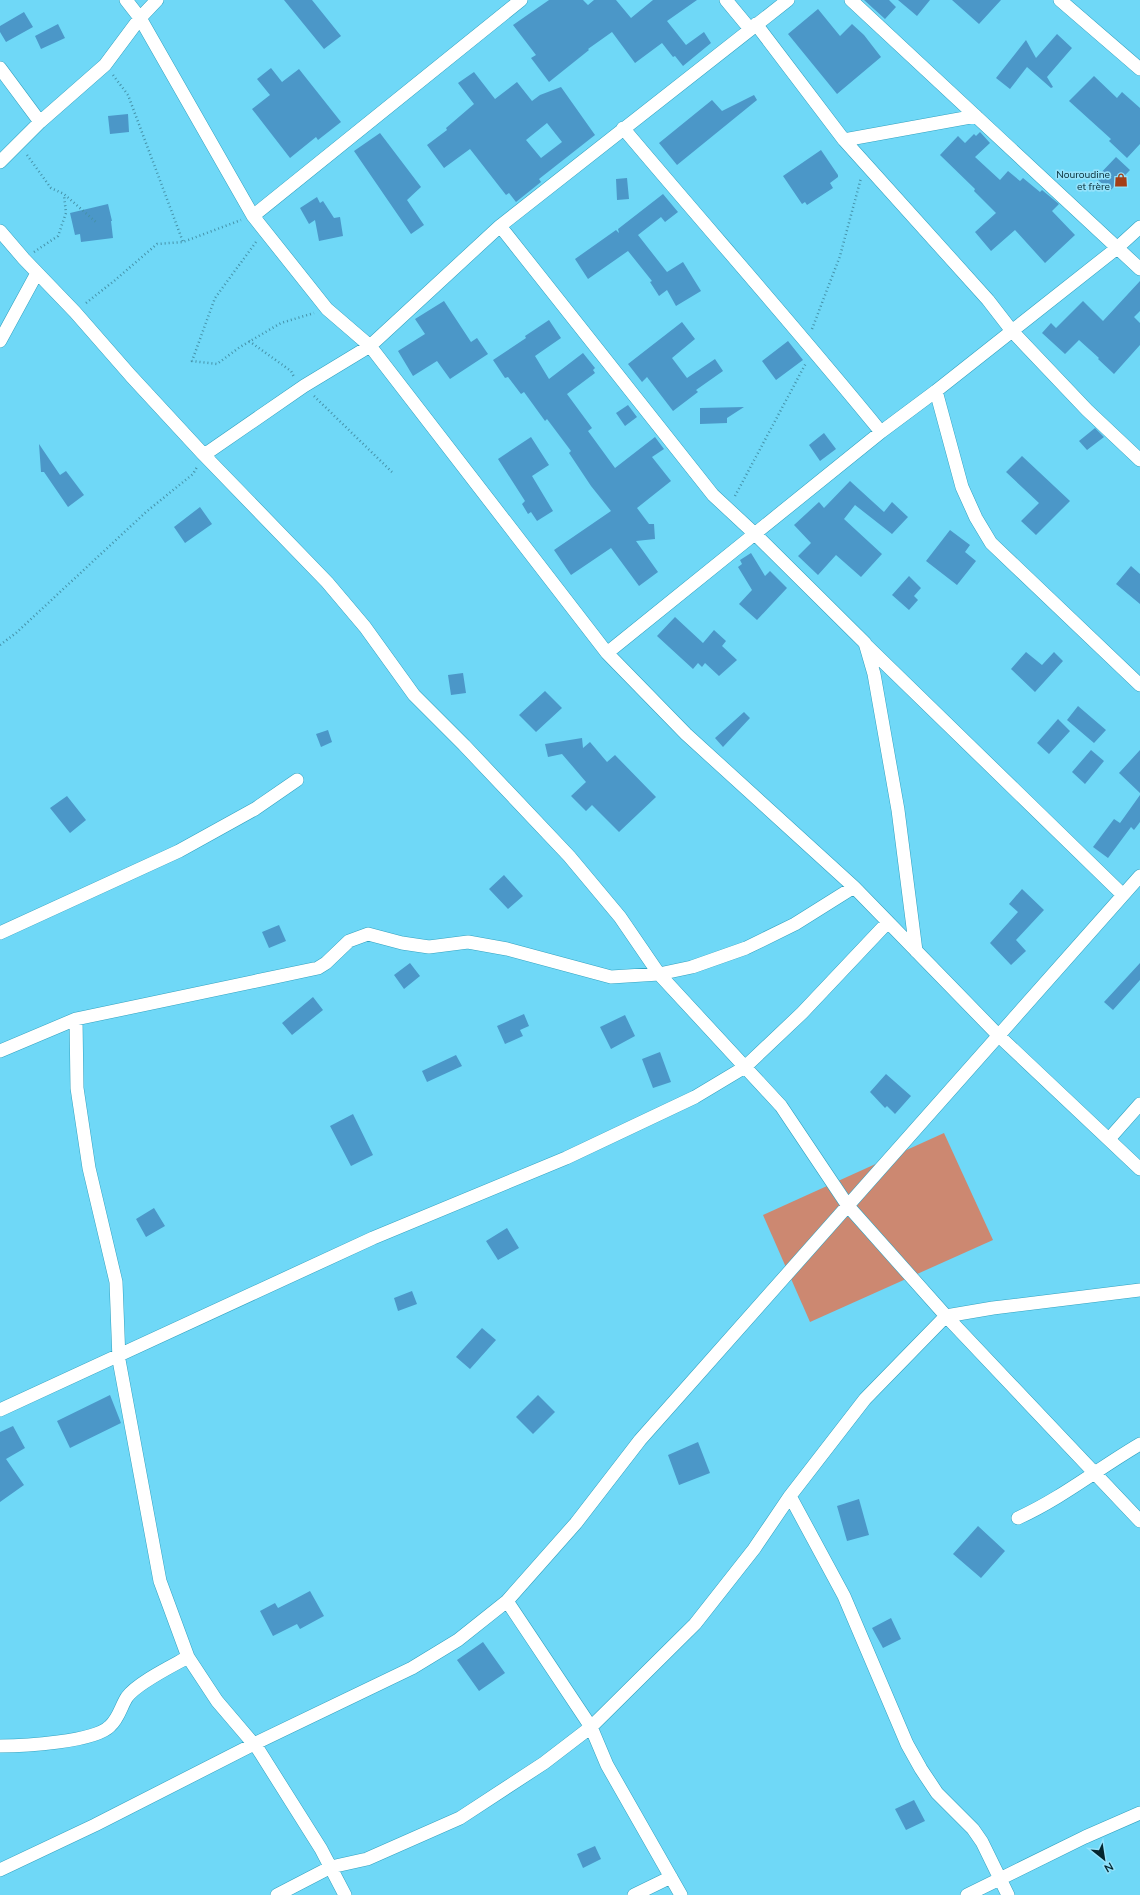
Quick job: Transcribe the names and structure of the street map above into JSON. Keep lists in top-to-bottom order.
{
  "places": {
    "shop": ["Nouroudine et frère"]
  },
  "north": "bottom right"
}
